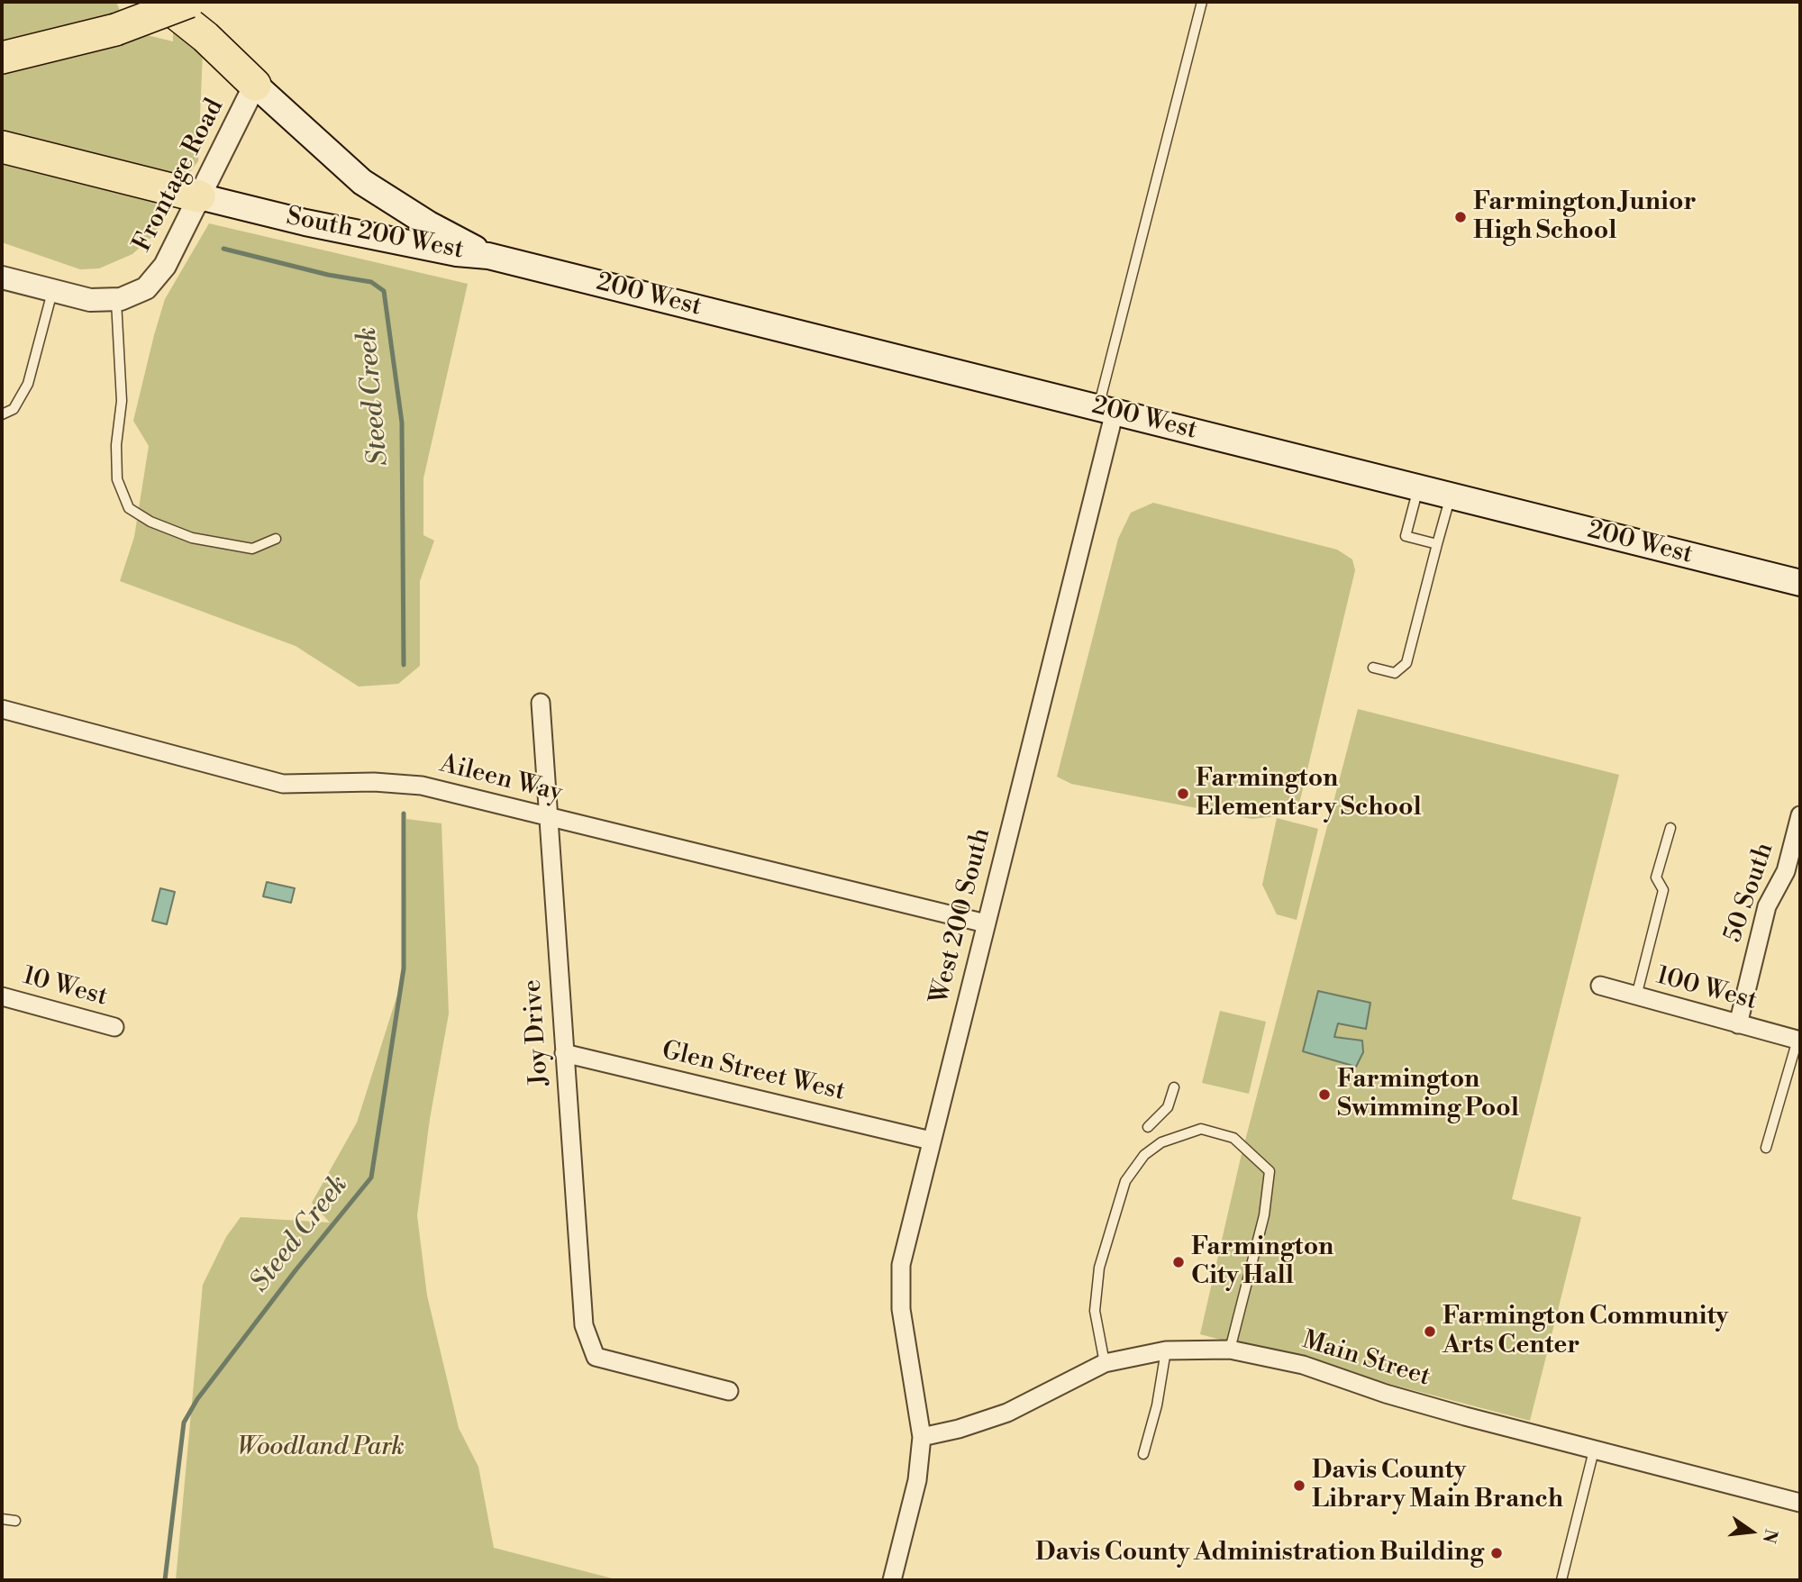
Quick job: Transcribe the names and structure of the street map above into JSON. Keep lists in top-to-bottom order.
{
  "streets": {
    "main road": ["South 200 West", "200 West"],
    "street": [
      "Frontage Road",
      "Aileen Way",
      "50 South",
      "West 200 South",
      "10 West",
      "100 West",
      "Joy Drive",
      "Glen Street West",
      "Main Street"
    ]
  },
  "crossings": [
    ["Frontage Road", "South 200 West"],
    ["South 200 West", "200 West"],
    ["200 West", "West 200 South"],
    ["Aileen Way", "West 200 South"],
    ["Aileen Way", "Joy Drive"],
    ["50 South", "100 West"],
    ["West 200 South", "Glen Street West"],
    ["West 200 South", "Main Street"],
    ["Joy Drive", "Glen Street West"]
  ],
  "water": ["Steed Creek"],
  "parks": ["Woodland Park"],
  "places": [
    "Farmington Junior High School",
    "Farmington Elementary School",
    "Farmington Swimming Pool",
    "Farmington City Hall",
    "Farmington Community Arts Center",
    "Davis County Library Main Branch",
    "Davis County Administration Building"
  ],
  "north": "right"
}
